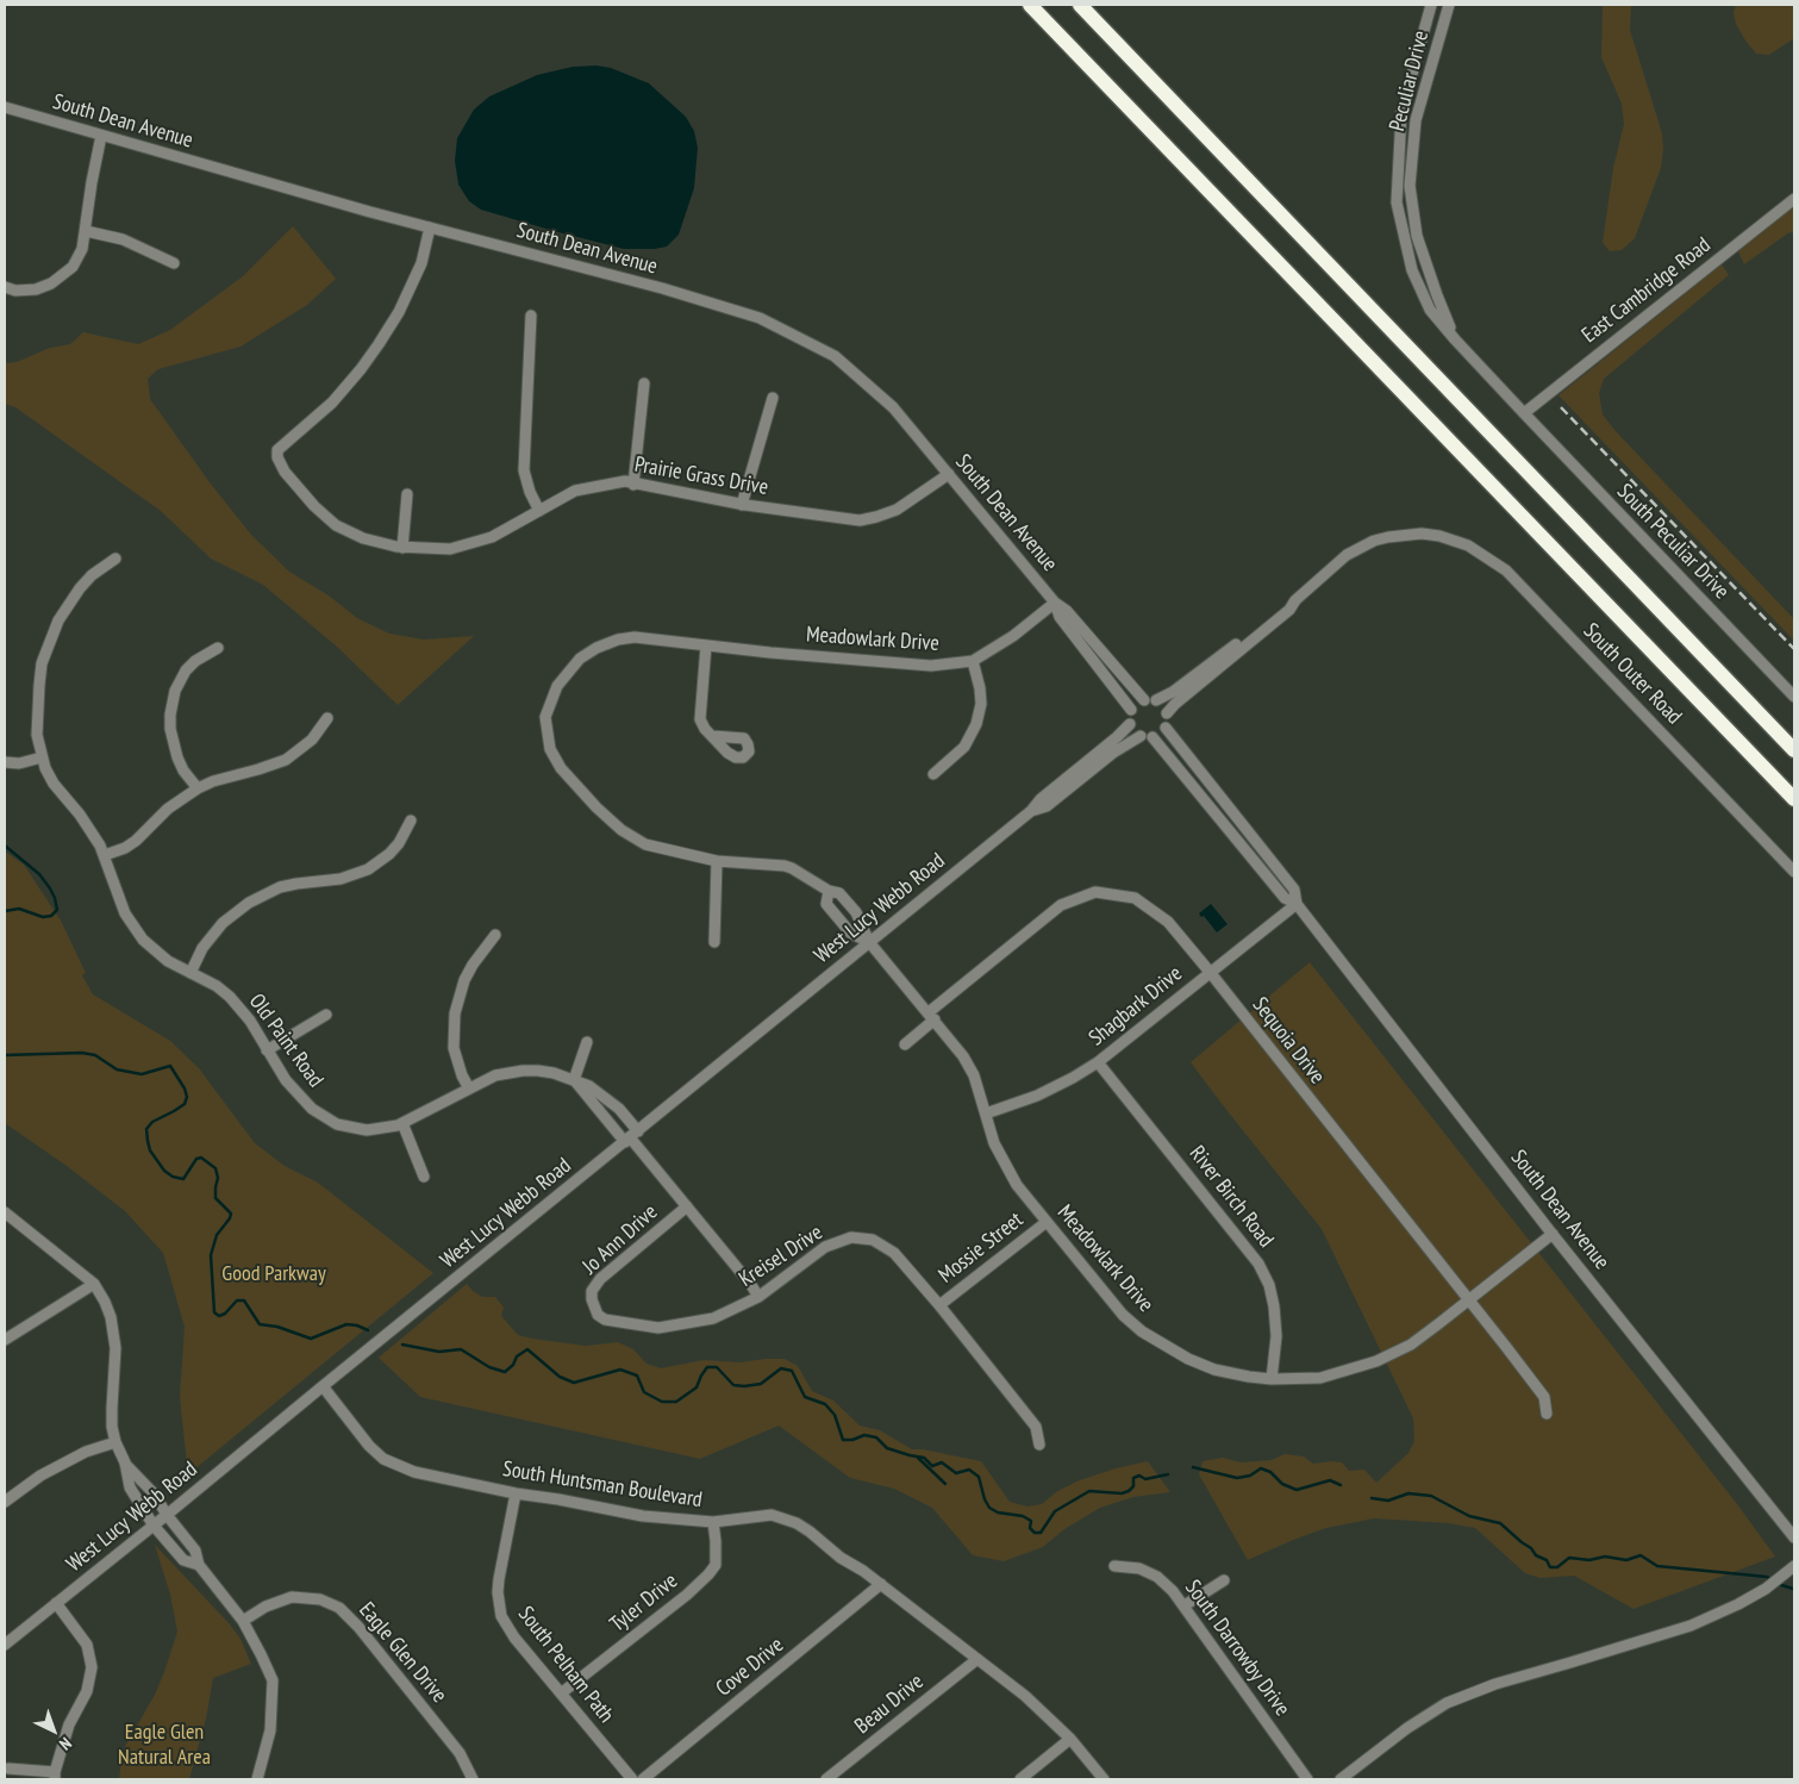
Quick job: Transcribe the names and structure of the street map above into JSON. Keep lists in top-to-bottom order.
{
  "streets": {
    "street": [
      "Peculiar Drive",
      "South Dean Avenue",
      "East Cambridge Road",
      "Prairie Grass Drive",
      "South Peculiar Drive",
      "Meadowlark Drive",
      "South Outer Road",
      "West Lucy Webb Road",
      "Shagbark Drive",
      "Old Paint Road",
      "Sequoia Drive",
      "River Birch Road",
      "Jo Ann Drive",
      "Mossie Street",
      "Kreisel Drive",
      "South Huntsman Boulevard",
      "Tyler Drive",
      "South Darrowby Drive",
      "Eagle Glen Drive",
      "South Pelham Path",
      "Cove Drive",
      "Beau Drive"
    ]
  },
  "crossings": [
    ["Peculiar Drive", "East Cambridge Road"],
    ["Peculiar Drive", "South Peculiar Drive"],
    ["South Dean Avenue", "Prairie Grass Drive"],
    ["South Dean Avenue", "Meadowlark Drive"],
    ["South Dean Avenue", "West Lucy Webb Road"],
    ["South Dean Avenue", "Shagbark Drive"],
    ["East Cambridge Road", "South Peculiar Drive"],
    ["Meadowlark Drive", "West Lucy Webb Road"],
    ["Meadowlark Drive", "Shagbark Drive"],
    ["Meadowlark Drive", "Sequoia Drive"],
    ["Meadowlark Drive", "River Birch Road"],
    ["Meadowlark Drive", "Mossie Street"],
    ["West Lucy Webb Road", "Old Paint Road"],
    ["West Lucy Webb Road", "South Huntsman Boulevard"],
    ["Shagbark Drive", "Sequoia Drive"],
    ["Shagbark Drive", "River Birch Road"],
    ["Old Paint Road", "Jo Ann Drive"],
    ["Old Paint Road", "Kreisel Drive"],
    ["Jo Ann Drive", "Kreisel Drive"],
    ["Mossie Street", "Kreisel Drive"],
    ["South Huntsman Boulevard", "Tyler Drive"],
    ["South Huntsman Boulevard", "South Pelham Path"],
    ["South Huntsman Boulevard", "Cove Drive"],
    ["South Huntsman Boulevard", "Beau Drive"],
    ["Tyler Drive", "South Pelham Path"]
  ],
  "parks": ["Good Parkway", "Eagle Glen Natural Area"],
  "north": "bottom right"
}
